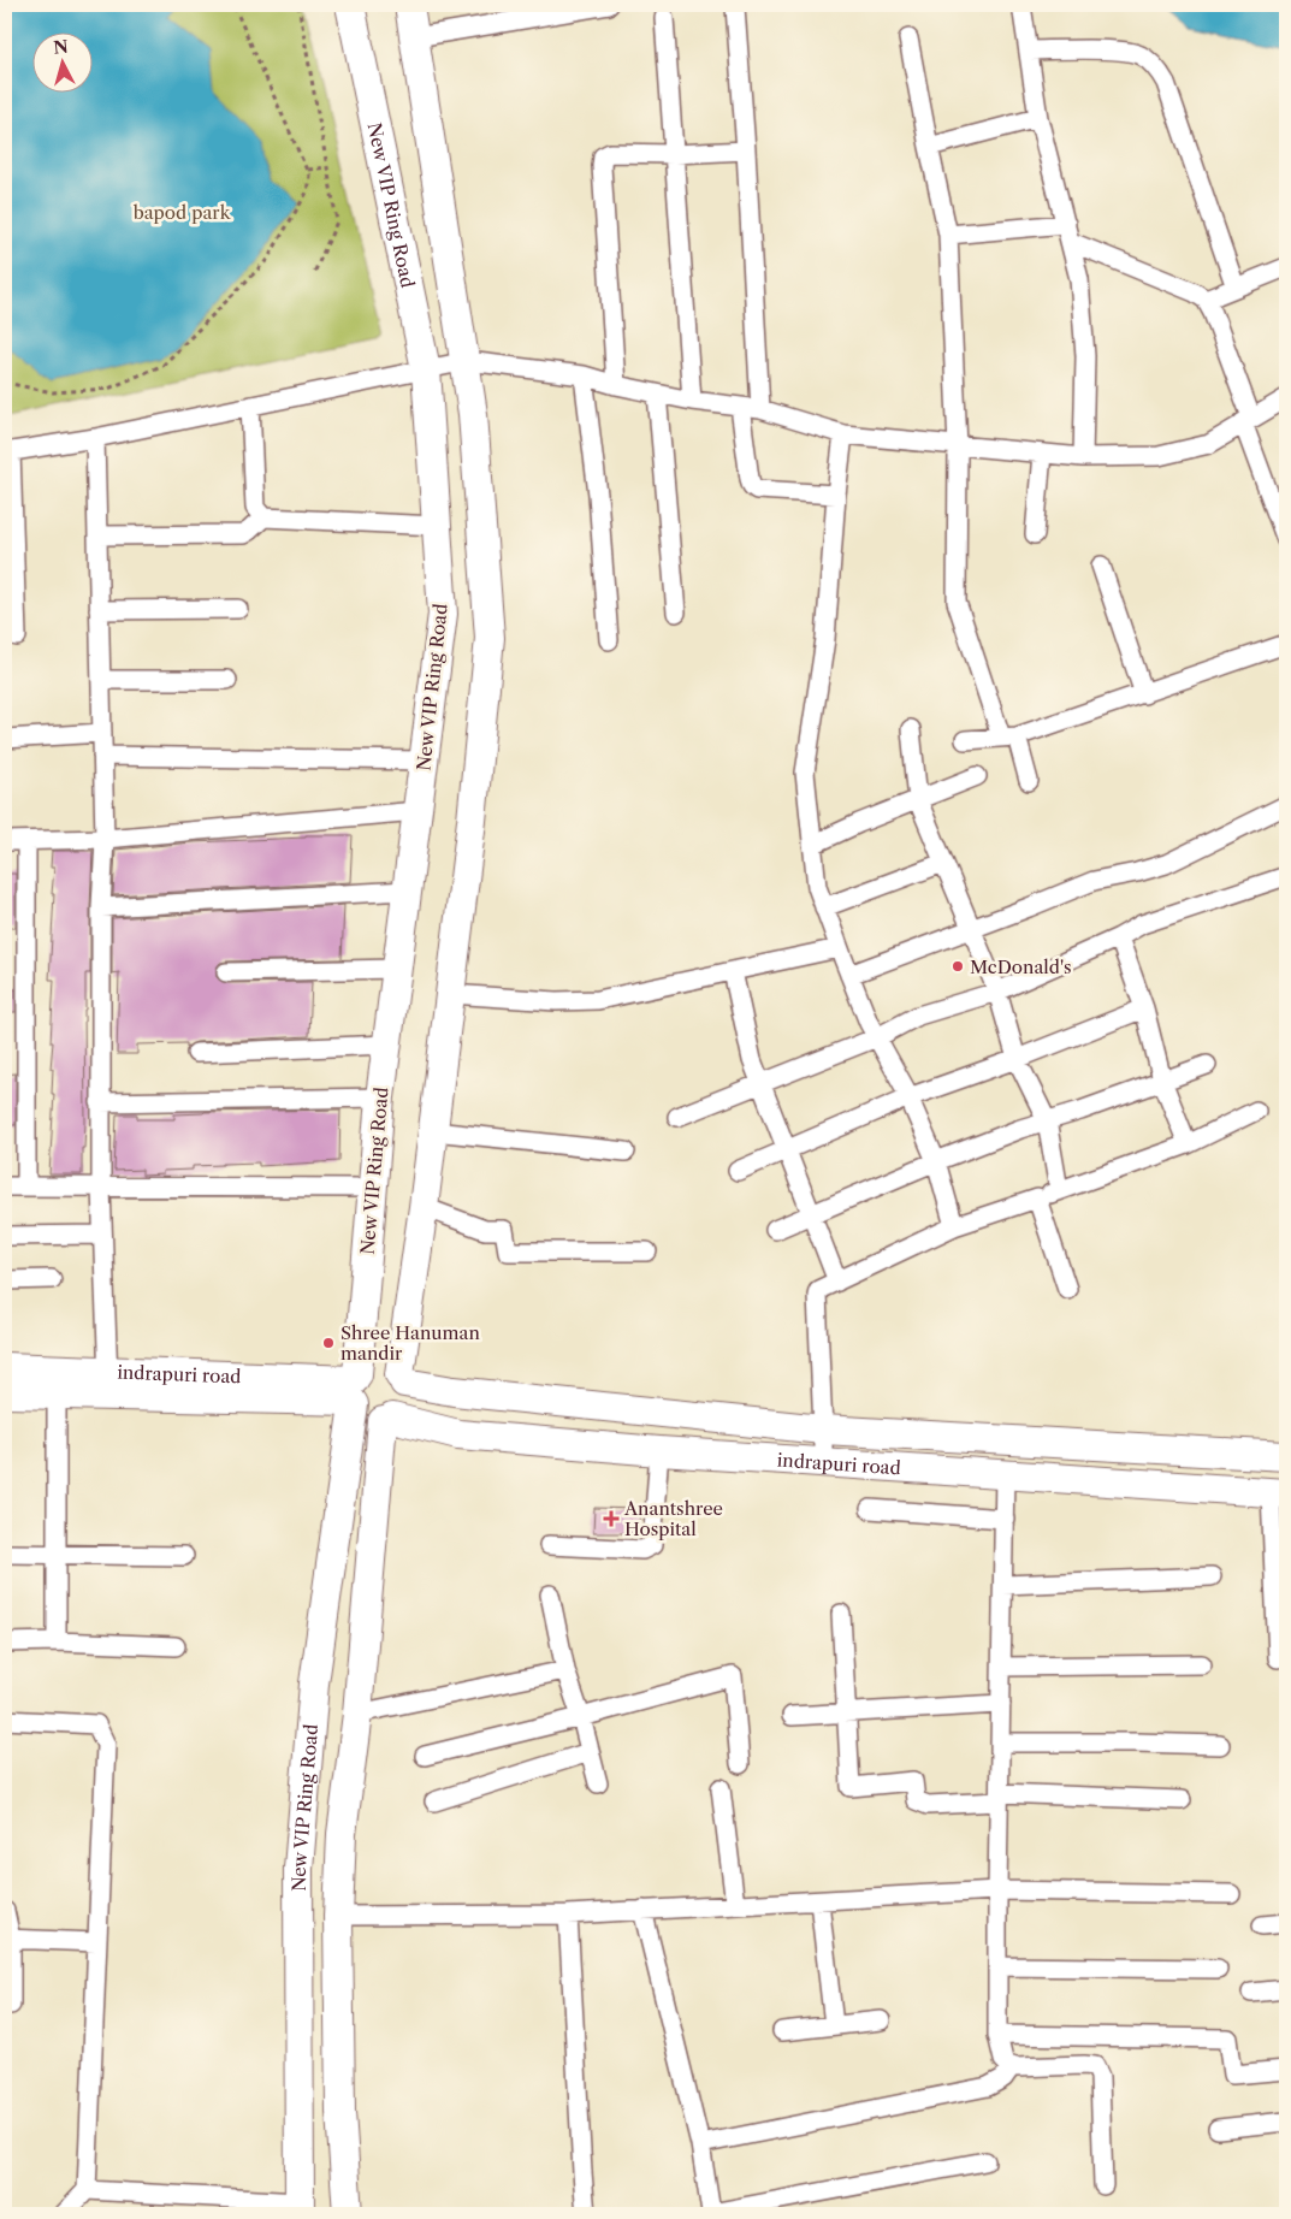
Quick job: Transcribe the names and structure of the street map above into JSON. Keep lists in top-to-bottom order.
{
  "streets": {
    "main road": ["New VIP Ring Road", "indrapuri road"]
  },
  "crossings": [
    ["New VIP Ring Road", "indrapuri road"]
  ],
  "parks": ["bapod park"],
  "places": {
    "other": ["McDonald's", "Shree Hanuman mandir"],
    "health": ["Anantshree Hospital"]
  },
  "north": "top"
}
